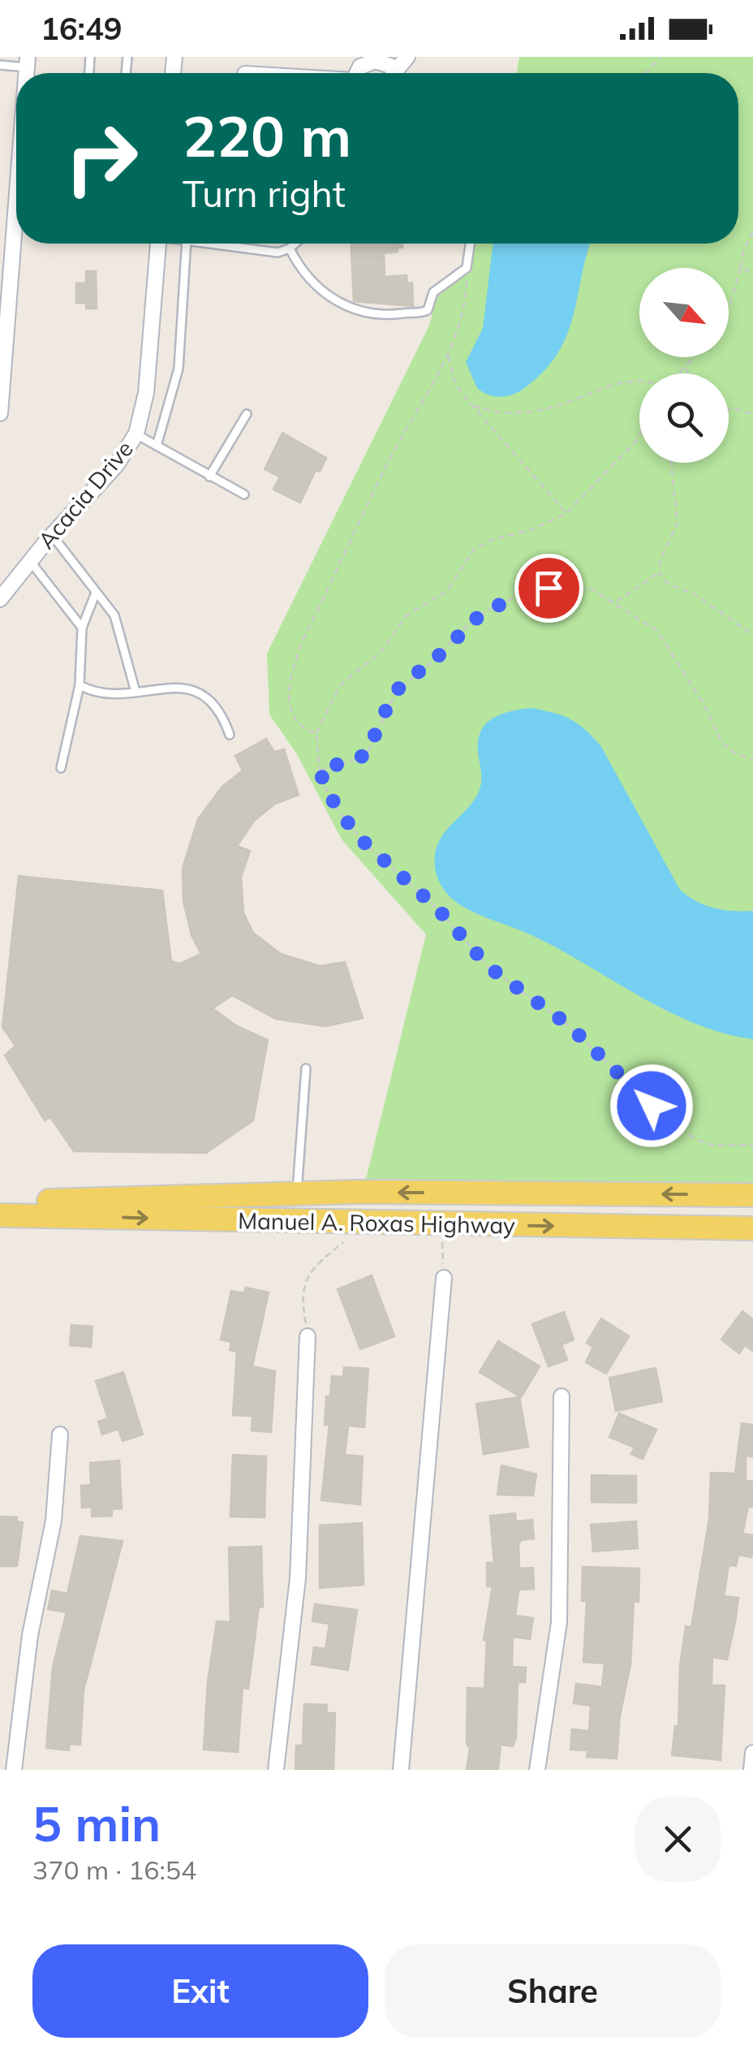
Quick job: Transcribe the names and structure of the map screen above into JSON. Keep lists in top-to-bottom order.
{
  "streets": {
    "main road": ["Manuel A. Roxas Highway"],
    "street": ["Acacia Drive"]
  },
  "north": "bottom right",
  "page": {
    "status": "16:49",
    "turn": ["220 m", "Turn right"],
    "heading": ["5 min", "370 m · 16:54"],
    "buttons": ["Exit", "Share"]
  }
}
